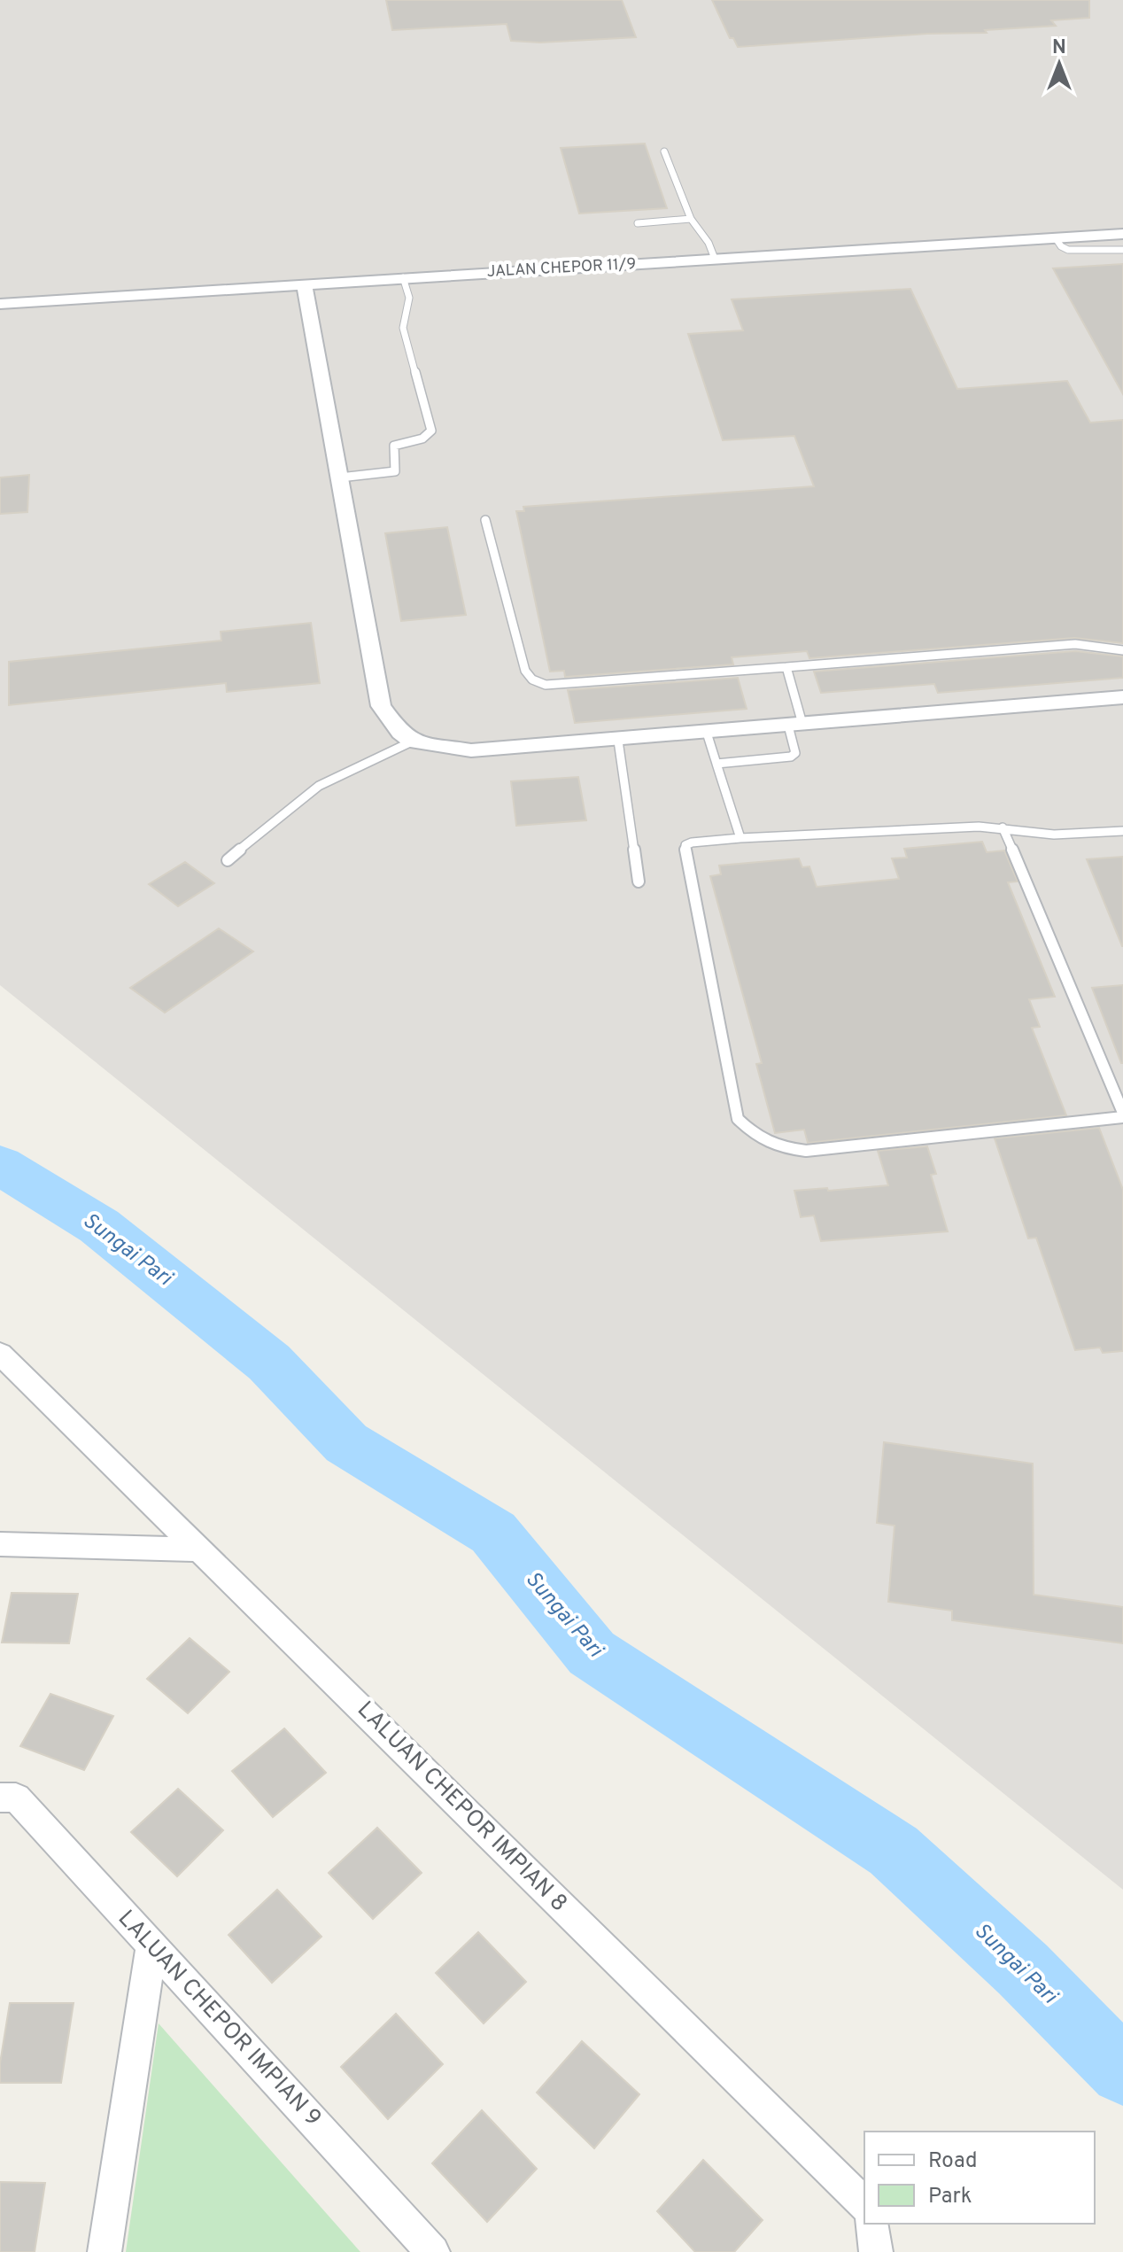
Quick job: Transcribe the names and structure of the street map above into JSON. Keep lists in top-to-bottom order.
{
  "streets": {
    "street": ["JALAN CHEPOR 11/9", "LALUAN CHEPOR IMPIAN 8", "LALUAN CHEPOR IMPIAN 9"]
  },
  "water": ["Sungai Pari"],
  "legend": ["Road", "Park"],
  "north": "top"
}
